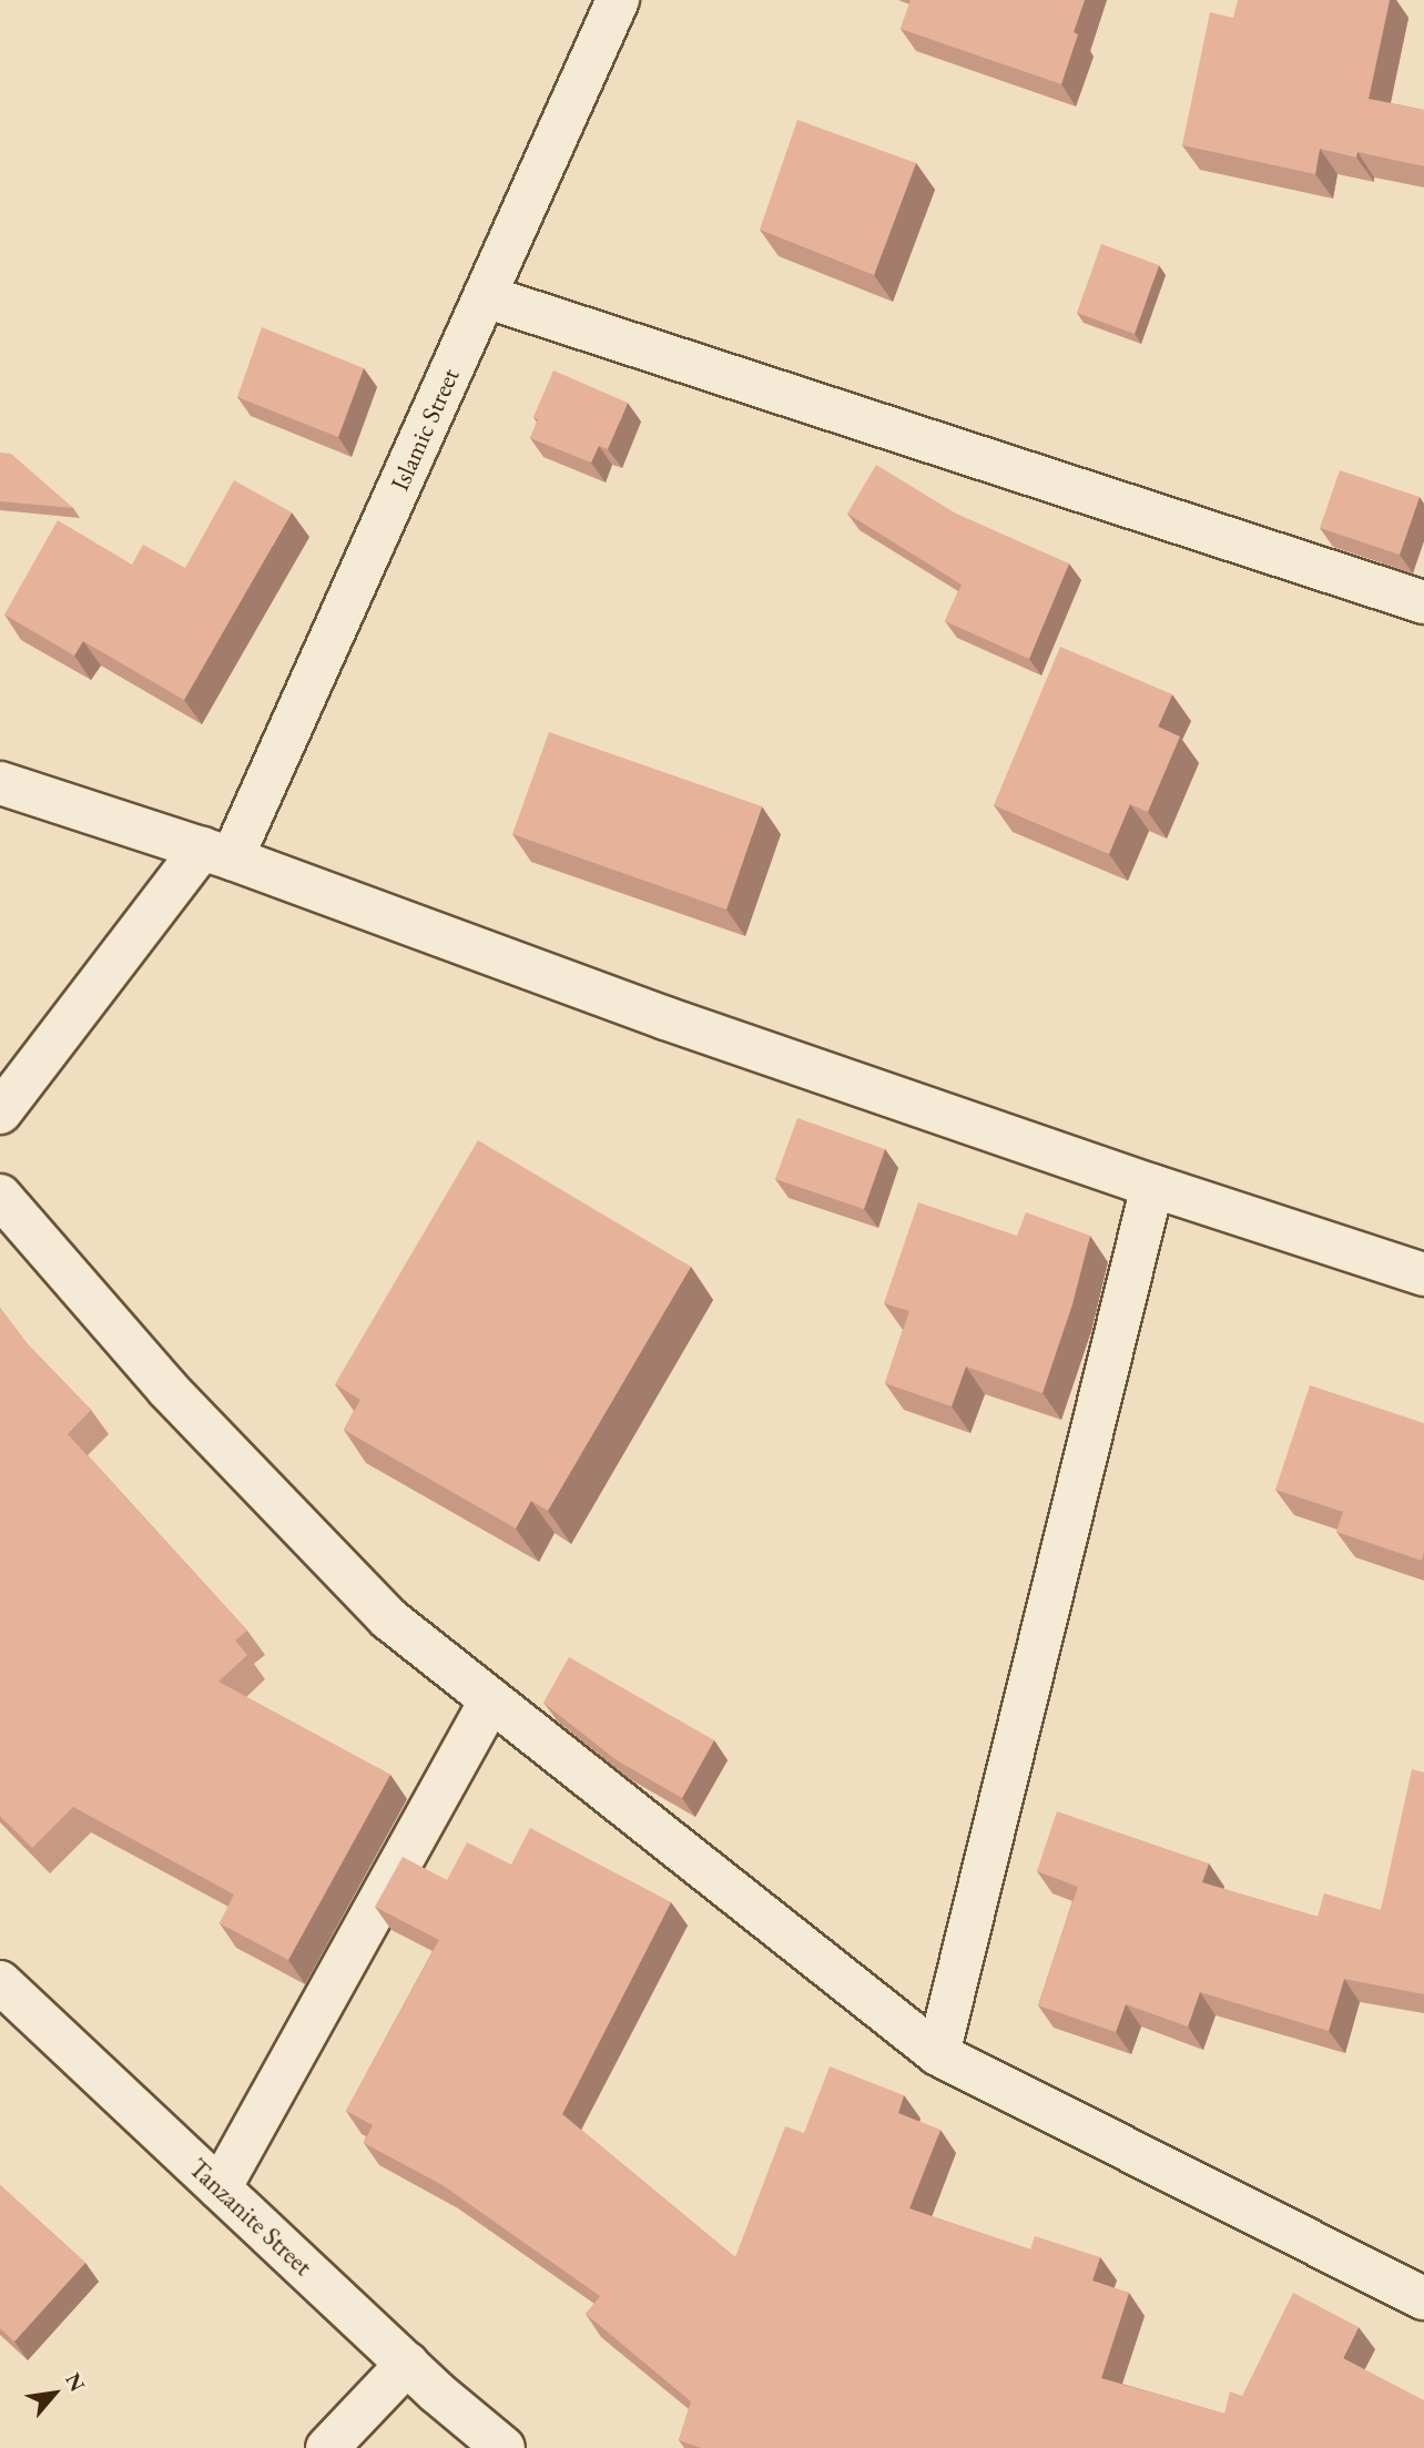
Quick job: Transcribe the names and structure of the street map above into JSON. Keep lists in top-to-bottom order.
{
  "streets": {
    "street": ["Islamic Street", "Tanzanite Street"]
  },
  "north": "top right"
}
